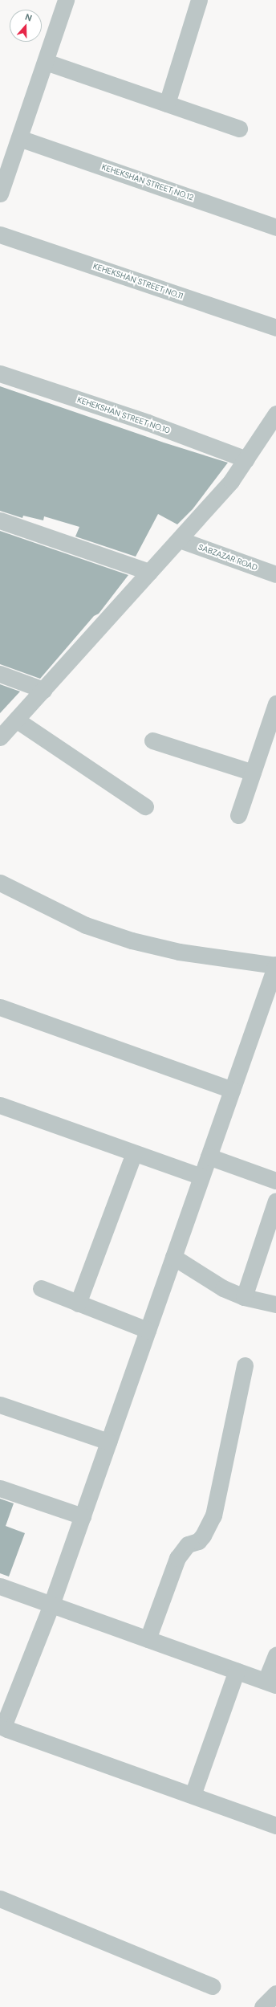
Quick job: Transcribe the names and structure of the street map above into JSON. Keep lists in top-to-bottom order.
{
  "streets": {
    "street": [
      "KEHEKSHAN STREET NO.12",
      "KEHEKSHAN STREET NO.11",
      "KEHEKSHAN STREET NO.10",
      "SABZAZAR ROAD"
    ]
  },
  "north": "top"
}
